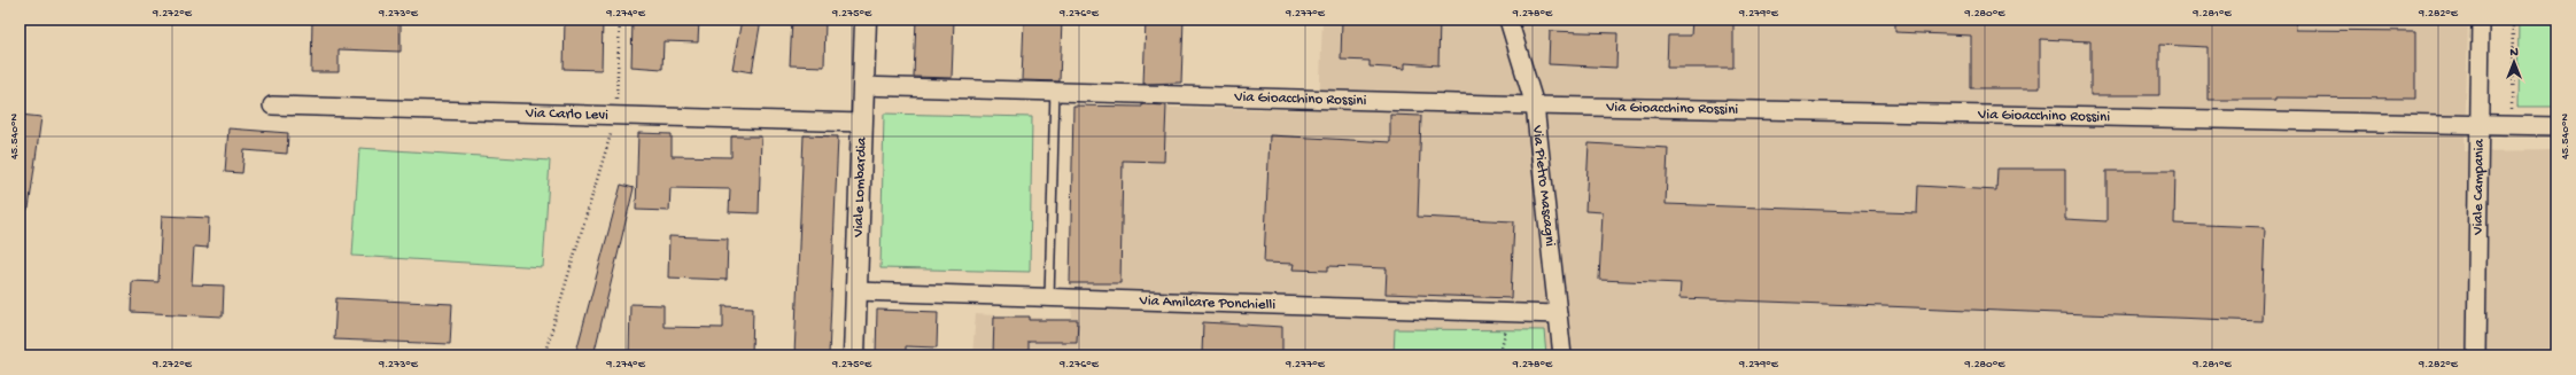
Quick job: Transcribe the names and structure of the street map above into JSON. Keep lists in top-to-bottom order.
{
  "streets": {
    "street": [
      "Via Gioacchino Rossini",
      "Via Carlo Levi",
      "Via Pietro Mascagni",
      "Viale Lombardia",
      "Viale Campania",
      "Via Amilcare Ponchielli"
    ]
  },
  "crossings": [
    ["Via Gioacchino Rossini", "Via Pietro Mascagni"],
    ["Via Gioacchino Rossini", "Viale Lombardia"],
    ["Via Gioacchino Rossini", "Viale Campania"],
    ["Via Carlo Levi", "Viale Lombardia"],
    ["Via Pietro Mascagni", "Via Amilcare Ponchielli"],
    ["Viale Lombardia", "Via Amilcare Ponchielli"]
  ],
  "north": "top",
  "coordinates": [
    "9.272°E",
    "9.273°E",
    "9.274°E",
    "9.275°E",
    "9.276°E",
    "9.277°E",
    "9.278°E",
    "9.279°E",
    "9.280°E",
    "9.281°E",
    "9.282°E",
    "45.540°N"
  ]
}
